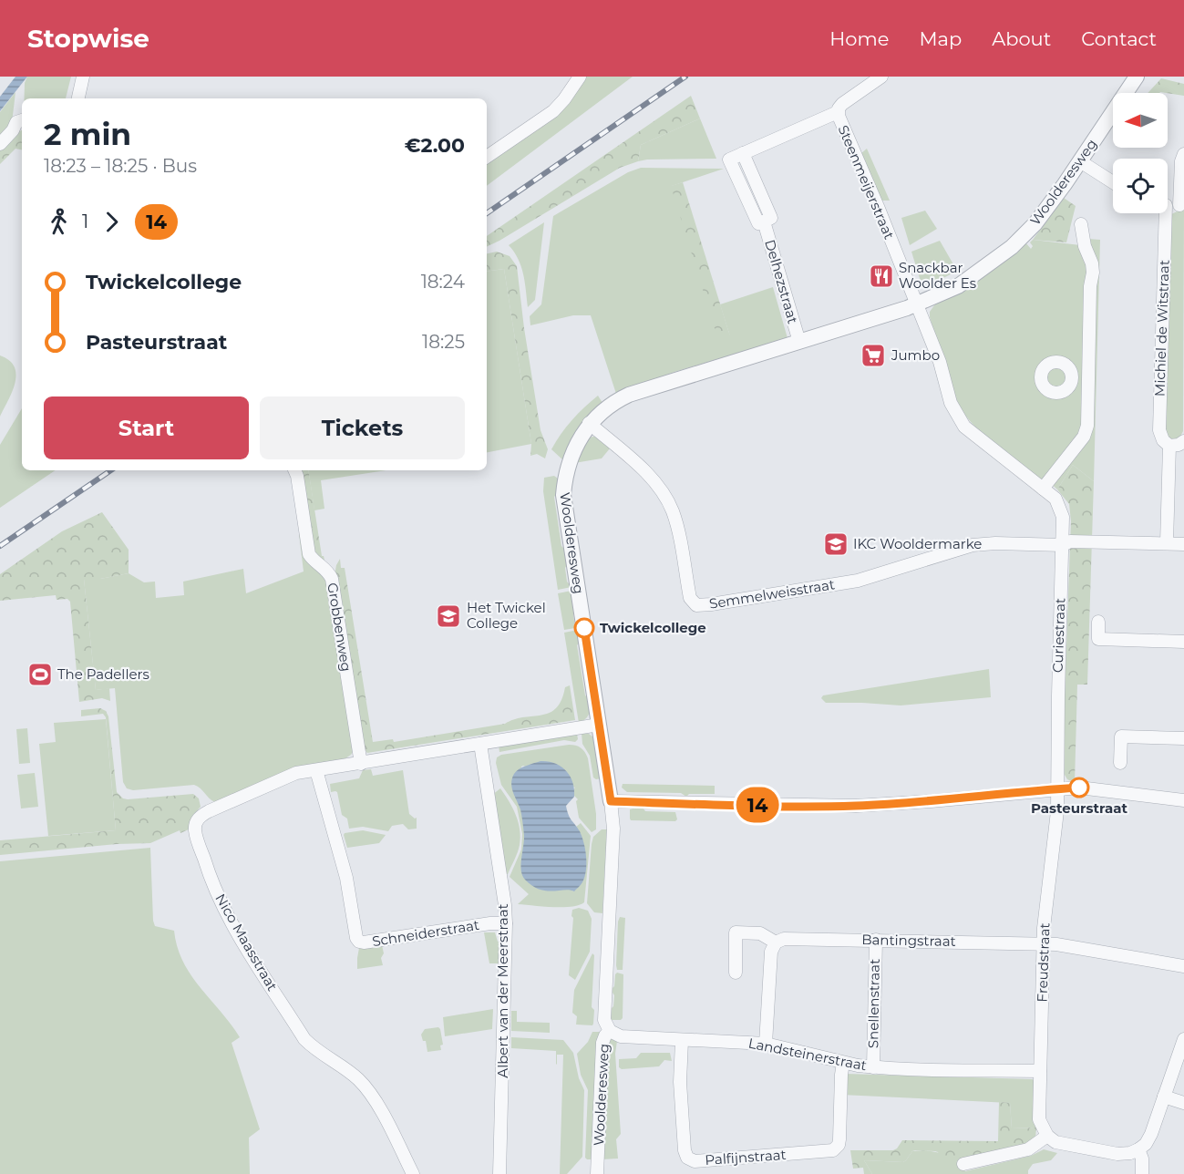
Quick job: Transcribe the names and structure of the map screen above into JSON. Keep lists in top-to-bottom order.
{
  "streets": {
    "street": [
      "Steenmeijerstraat",
      "Woolderesweg",
      "Delhezstraat",
      "Michiel de Witstraat",
      "Semmelweisstraat",
      "Grobbenweg",
      "Curiestraat",
      "Schneiderstraat",
      "Bantingstraat",
      "Nico Maasstraat",
      "Freudstraat",
      "Albert van der Meerstraat",
      "Snellenstraat",
      "Landsteinerstraat",
      "Palfijnstraat"
    ]
  },
  "crossings": [
    ["Steenmeijerstraat", "Woolderesweg"],
    ["Steenmeijerstraat", "Delhezstraat"],
    ["Steenmeijerstraat", "Curiestraat"],
    ["Woolderesweg", "Delhezstraat"],
    ["Woolderesweg", "Semmelweisstraat"],
    ["Woolderesweg", "Curiestraat"],
    ["Woolderesweg", "Nico Maasstraat"],
    ["Woolderesweg", "Landsteinerstraat"],
    ["Semmelweisstraat", "Curiestraat"],
    ["Grobbenweg", "Nico Maasstraat"],
    ["Curiestraat", "Freudstraat"],
    ["Schneiderstraat", "Nico Maasstraat"],
    ["Schneiderstraat", "Albert van der Meerstraat"],
    ["Bantingstraat", "Freudstraat"],
    ["Bantingstraat", "Snellenstraat"],
    ["Nico Maasstraat", "Albert van der Meerstraat"],
    ["Freudstraat", "Landsteinerstraat"],
    ["Snellenstraat", "Landsteinerstraat"],
    ["Landsteinerstraat", "Palfijnstraat"]
  ],
  "places": {
    "restaurant": ["Snackbar Woolder Es"],
    "supermarket": ["Jumbo"],
    "school or university": ["IKC Wooldermarke", "Het Twickel College"],
    "other": ["Twickelcollege", "Pasteurstraat"],
    "sports": ["The Padellers"]
  },
  "lines": ["bus line 14"],
  "north": "left",
  "page": {
    "header": "Stopwise",
    "nav": [
      "Home",
      "Map",
      "About",
      "Contact"
    ],
    "on_map": "14",
    "heading": ["2 min", "18:23 – 18:25 · Bus", "€2.00"],
    "legs": ["1", "14"],
    "list": [
      {
        "name": "Twickelcollege",
        "value": "18:24"
      },
      {
        "name": "Pasteurstraat",
        "value": "18:25"
      }
    ],
    "buttons": ["Start", "Tickets"]
  }
}
